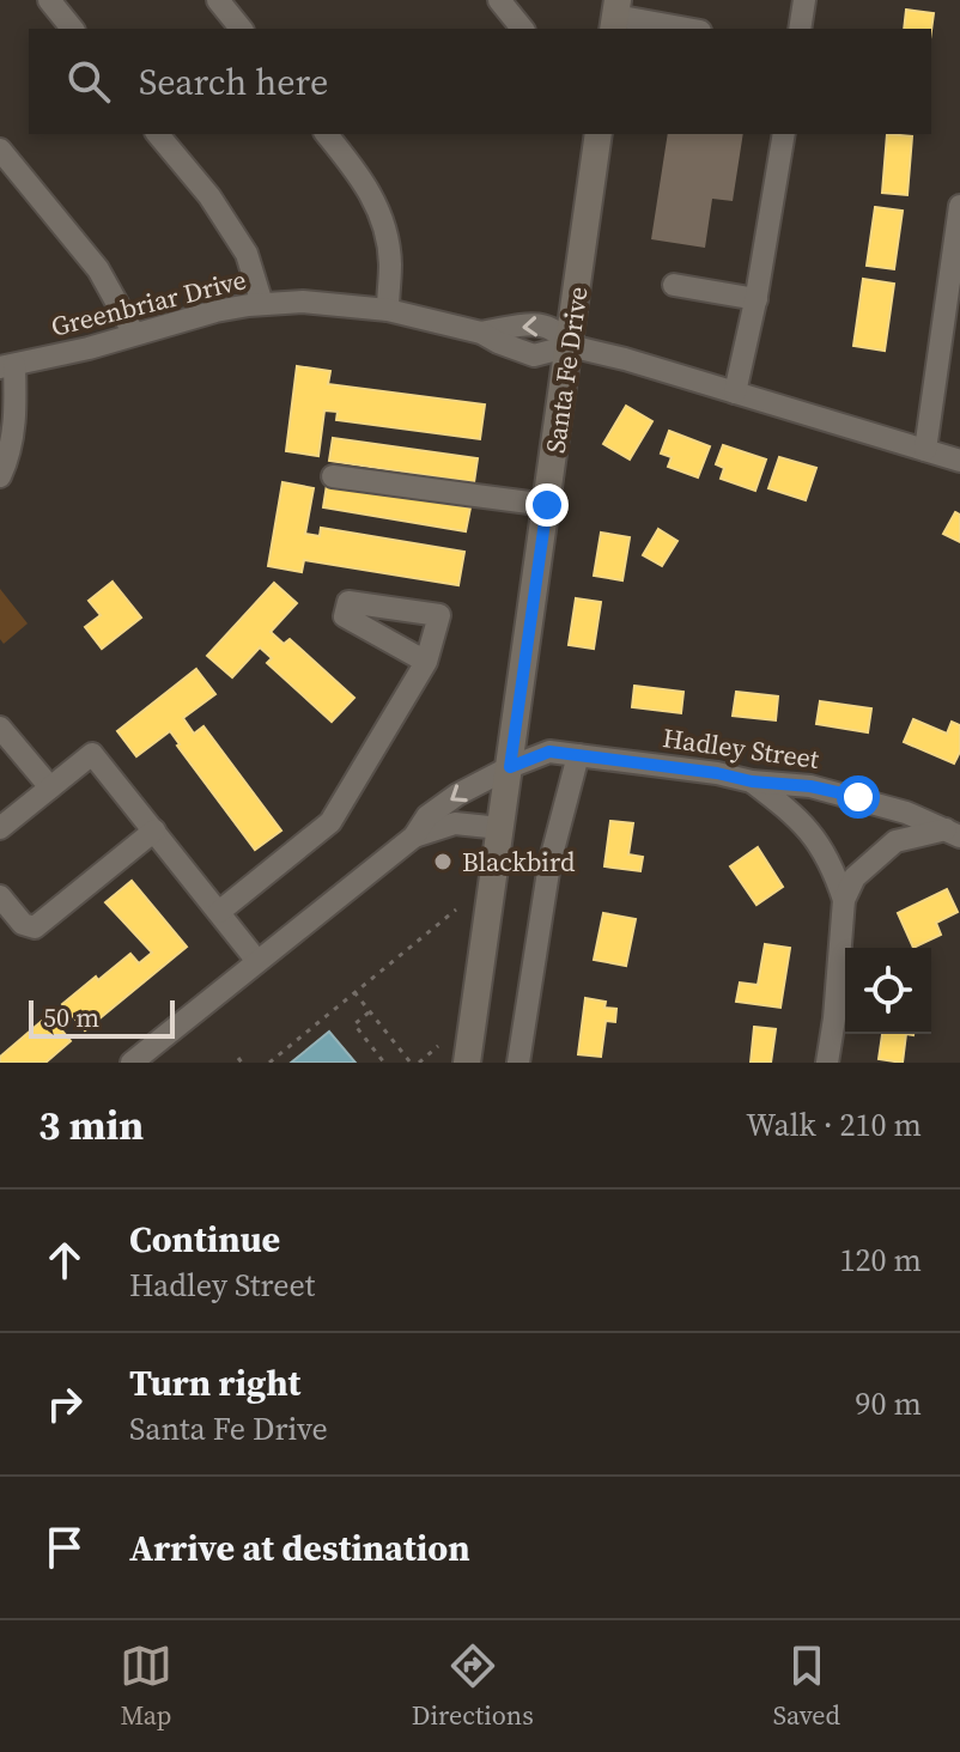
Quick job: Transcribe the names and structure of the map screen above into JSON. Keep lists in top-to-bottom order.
{
  "streets": {
    "main road": ["Santa Fe Drive"],
    "street": ["Greenbriar Drive", "Hadley Street"]
  },
  "crossings": [
    ["Greenbriar Drive", "Santa Fe Drive"],
    ["Santa Fe Drive", "Hadley Street"]
  ],
  "places": ["Blackbird"],
  "scale_bar": "50 m",
  "page": {
    "search": "Search here",
    "scale": "50 m",
    "heading": ["3 min", "Walk · 210 m"],
    "list": [
      ["Continue", "Hadley Street", "120 m"],
      ["Turn right", "Santa Fe Drive", "90 m"],
      "Arrive at destination"
    ],
    "nav": ["Map", "Directions", "Saved"]
  }
}
